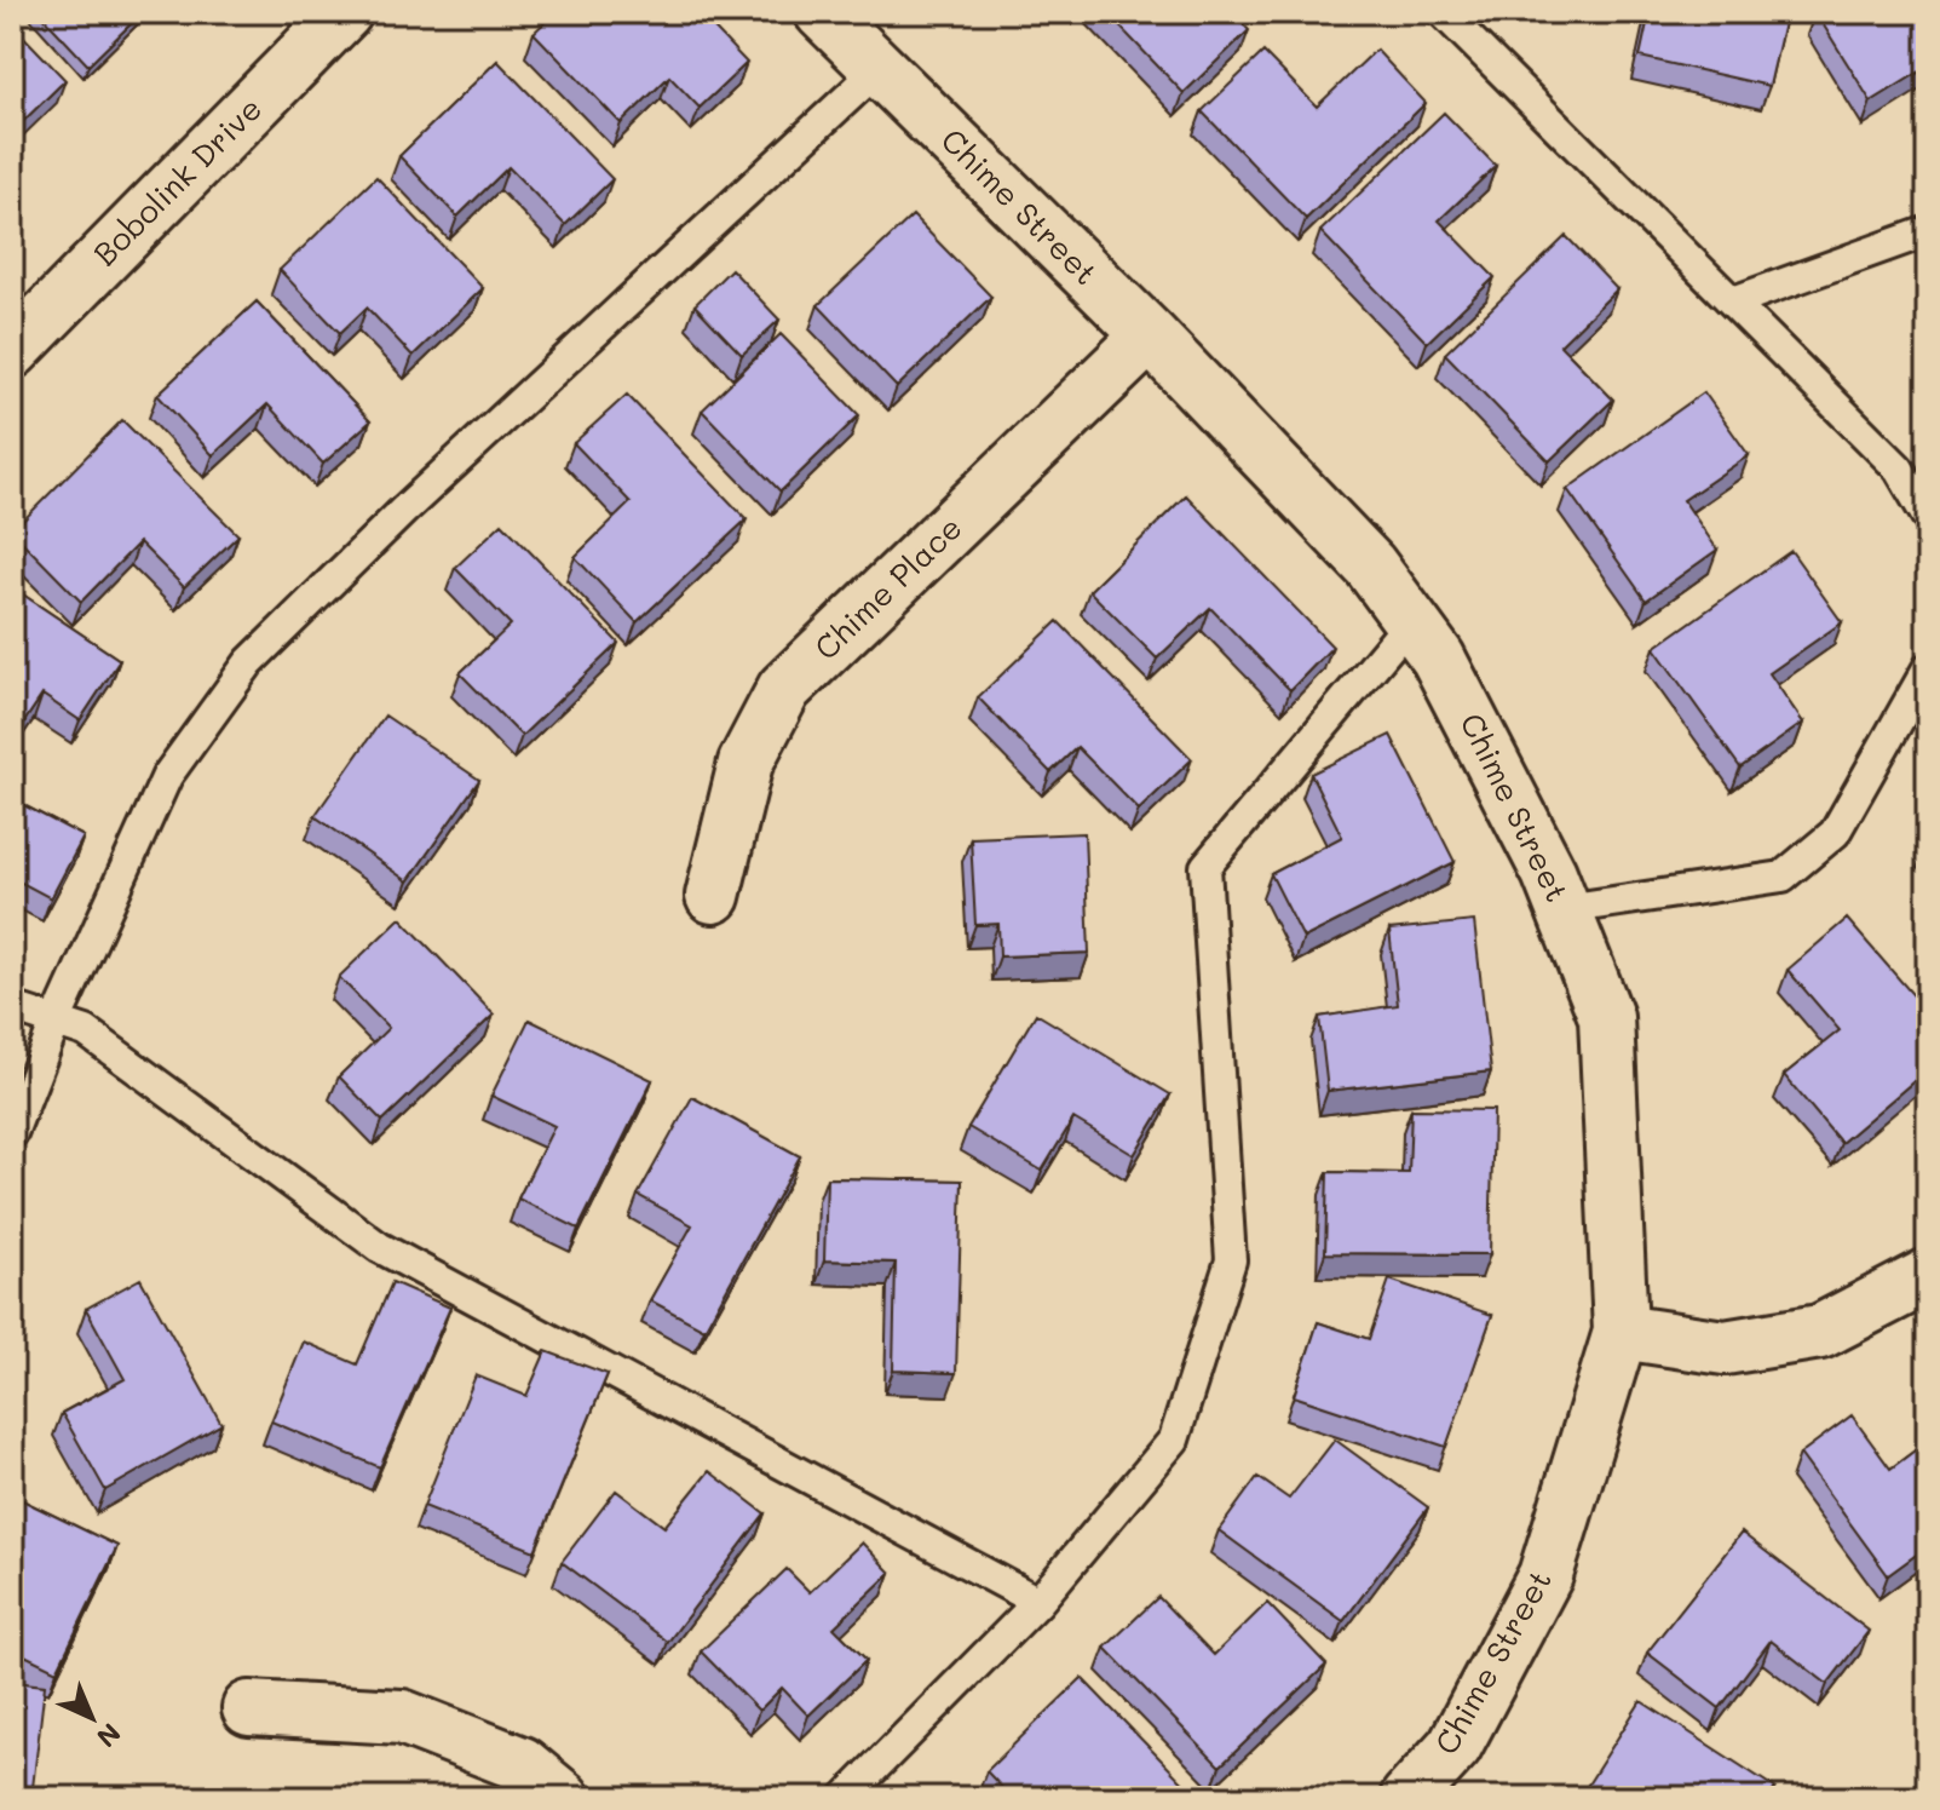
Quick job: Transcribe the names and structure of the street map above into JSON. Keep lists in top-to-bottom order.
{
  "streets": {
    "street": ["Bobolink Drive", "Chime Street", "Chime Place"]
  },
  "crossings": [
    ["Chime Street", "Chime Place"]
  ],
  "north": "bottom right"
}
